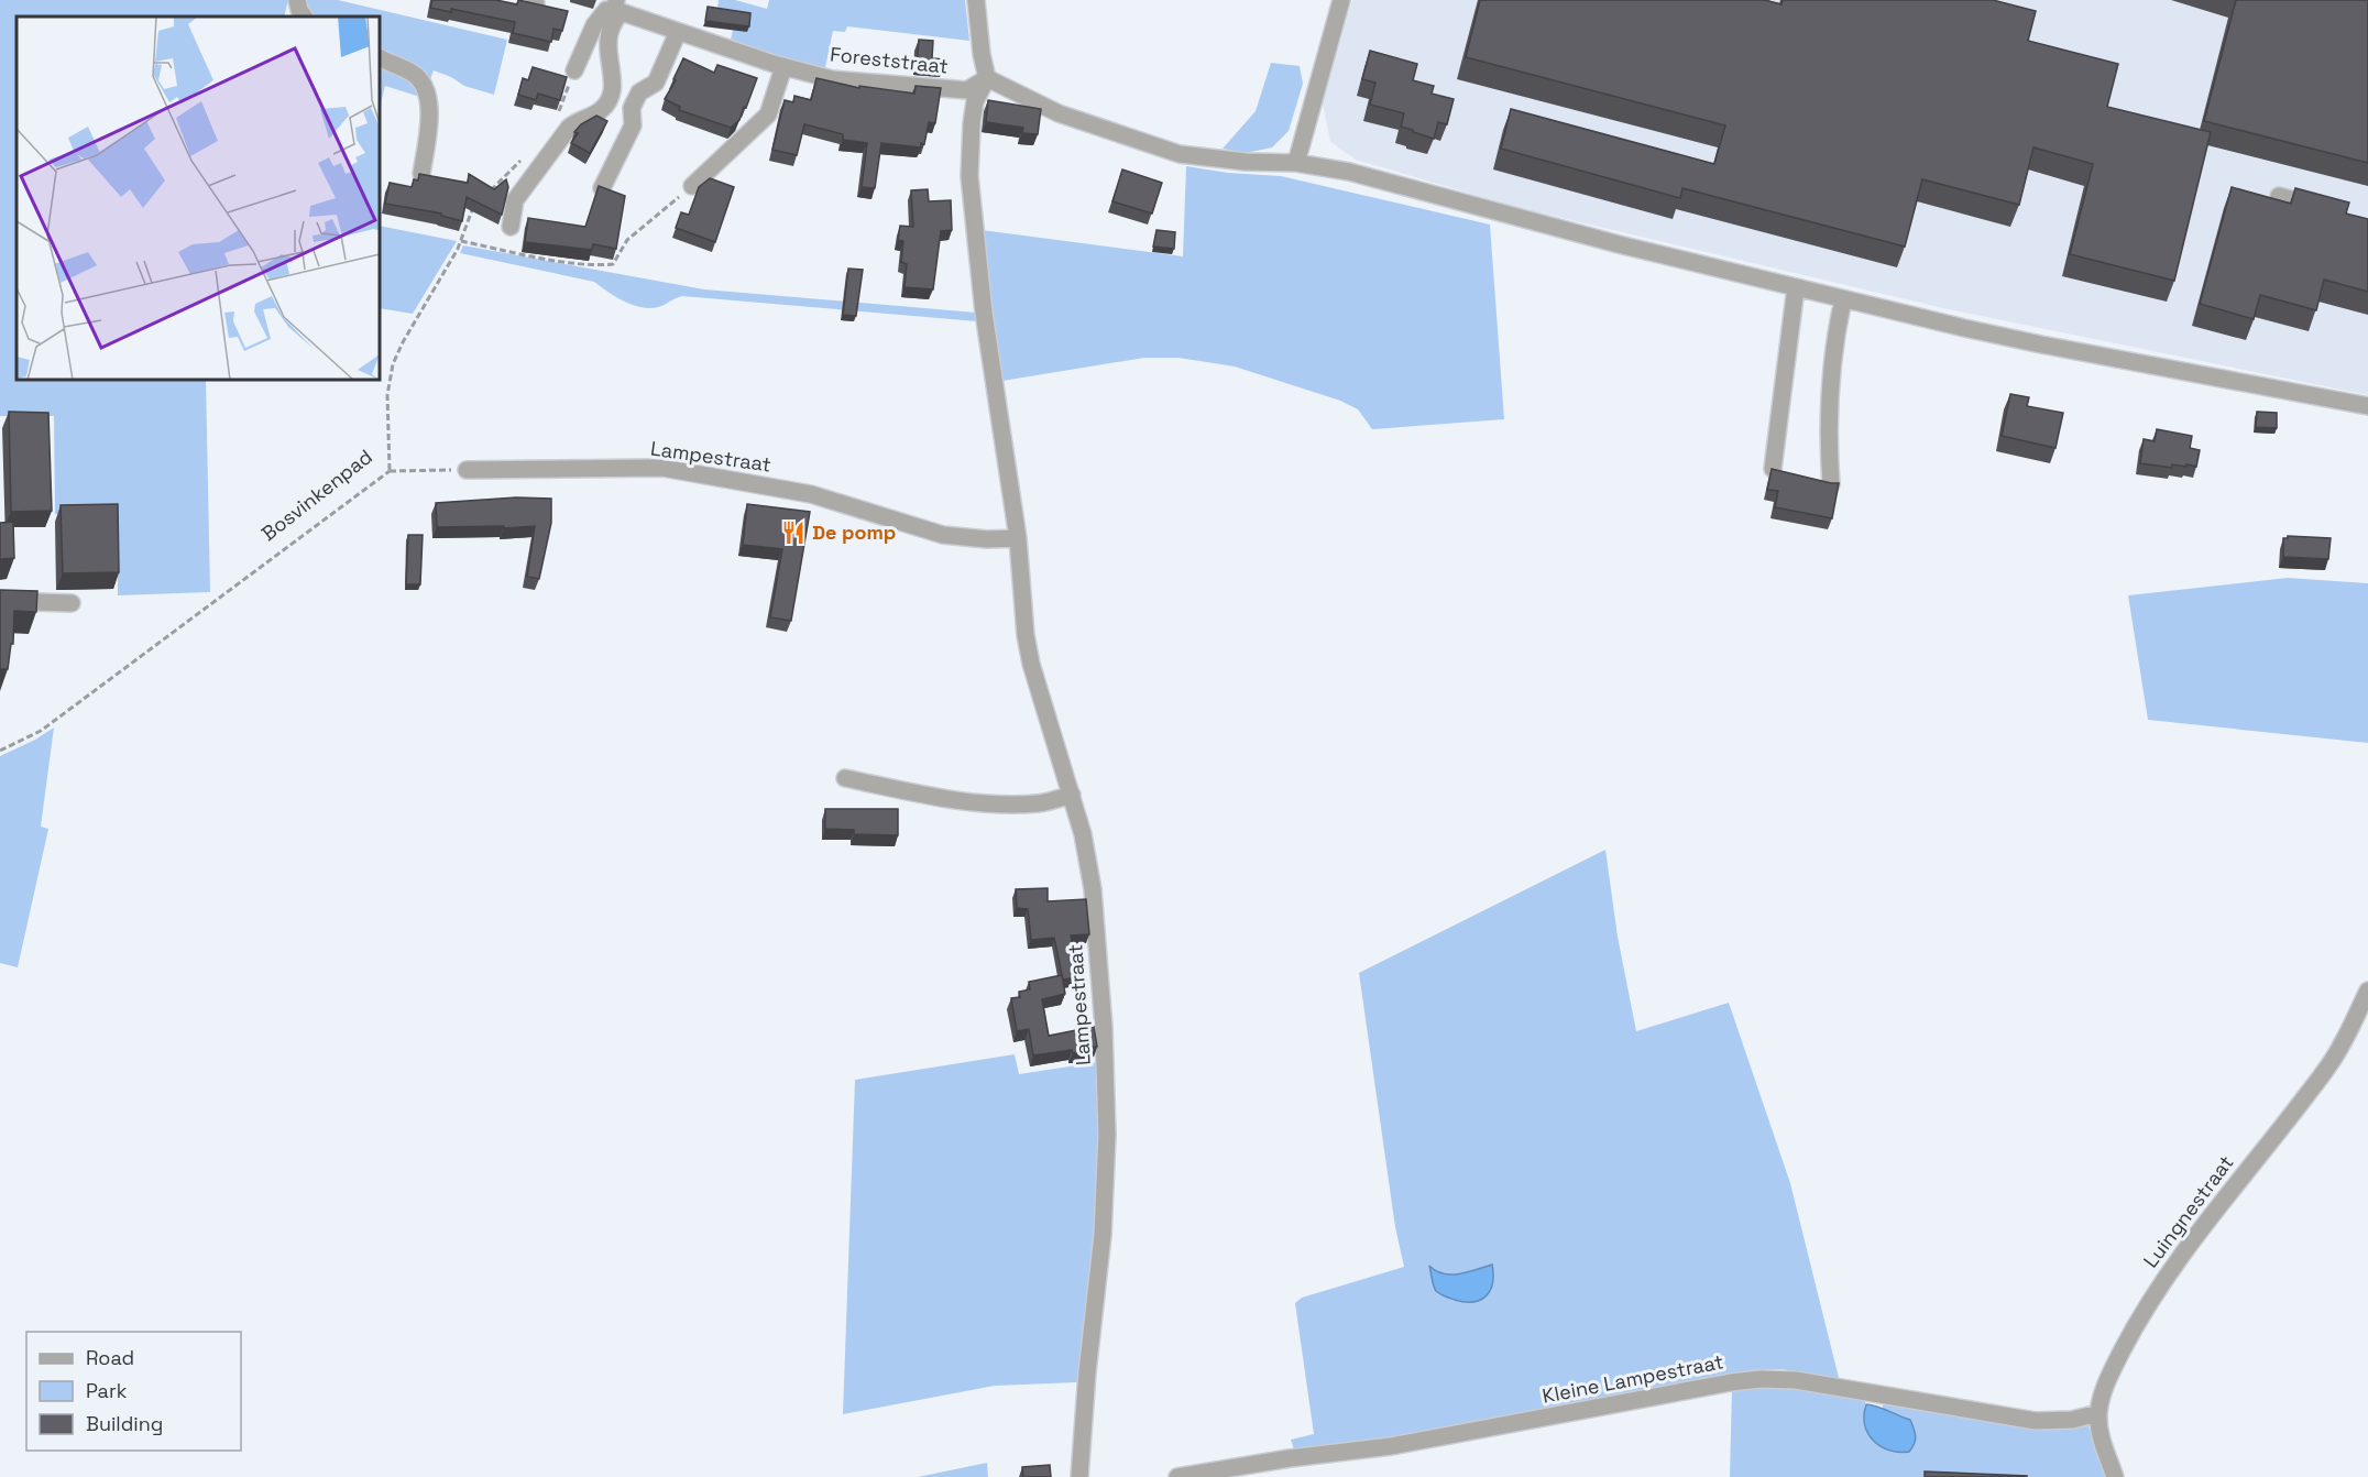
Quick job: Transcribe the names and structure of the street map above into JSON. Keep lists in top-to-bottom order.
{
  "streets": {
    "street": [
      "Foreststraat",
      "Lampestraat",
      "Luingnestraat",
      "Kleine Lampestraat"
    ],
    "path": ["Bosvinkenpad"]
  },
  "crossings": [
    ["Foreststraat", "Lampestraat"],
    ["Luingnestraat", "Kleine Lampestraat"]
  ],
  "places": {
    "restaurant": ["De pomp"]
  },
  "legend": ["Road", "Park", "Building"]
}
